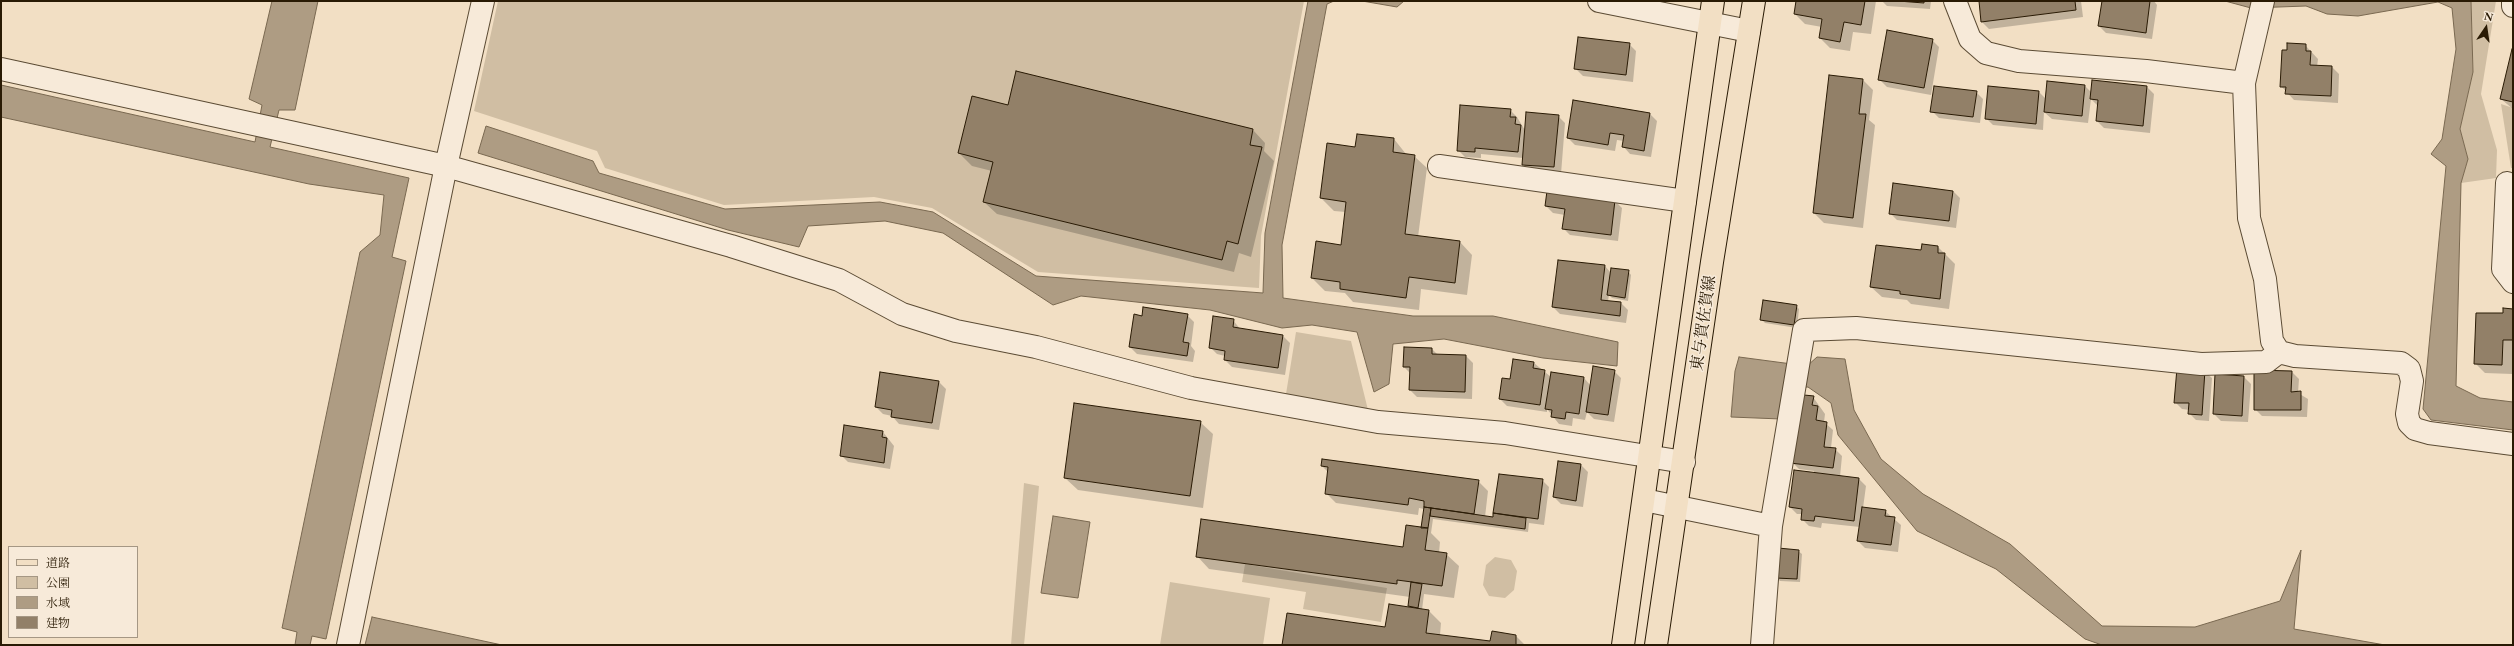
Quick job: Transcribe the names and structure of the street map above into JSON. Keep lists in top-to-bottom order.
{
  "streets": {
    "main road": ["東与賀佐賀線"]
  },
  "legend": [
    "道路",
    "公園",
    "水域",
    "建物"
  ],
  "north": "top"
}
